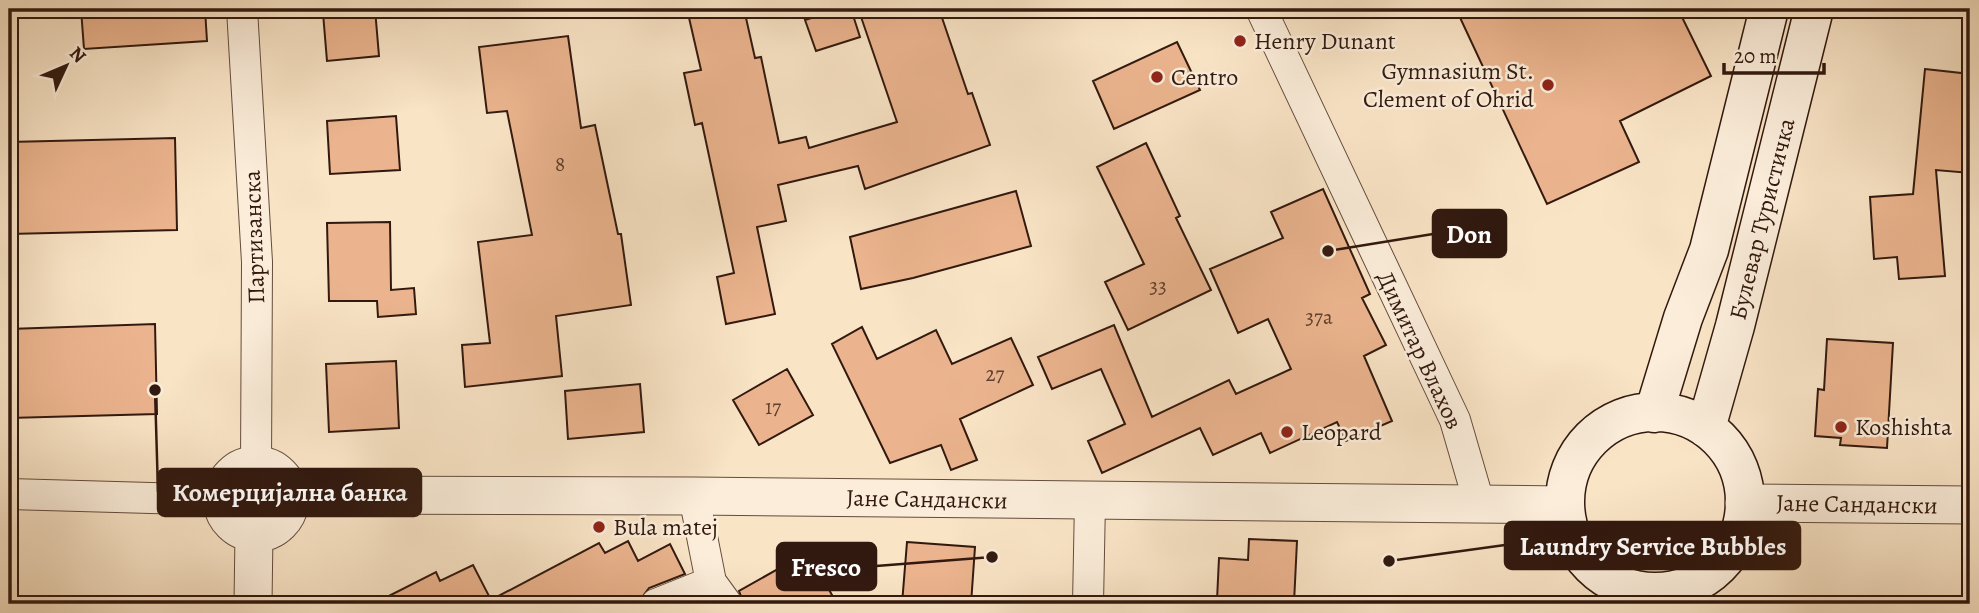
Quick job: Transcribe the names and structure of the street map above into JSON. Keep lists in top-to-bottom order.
{
  "streets": {
    "main road": ["Булевар Туристичка"],
    "street": ["Партизанска", "Димитар Влахов", "Јане Сандански"]
  },
  "crossings": [
    ["Булевар Туристичка", "Јане Сандански"],
    ["Партизанска", "Јане Сандански"],
    ["Димитар Влахов", "Јане Сандански"]
  ],
  "places": [
    "Henry Dunant",
    "Centro",
    "Gymnasium St. Clement of Ohrid",
    "Don",
    "Комерцијална банка",
    "Koshishta",
    "Leopard",
    "Bula matej",
    "Fresco",
    "Laundry Service Bubbles"
  ],
  "house_numbers": [
    "8",
    "33",
    "37a",
    "27",
    "17"
  ],
  "scale_bar": "20 m",
  "north": "top right"
}
